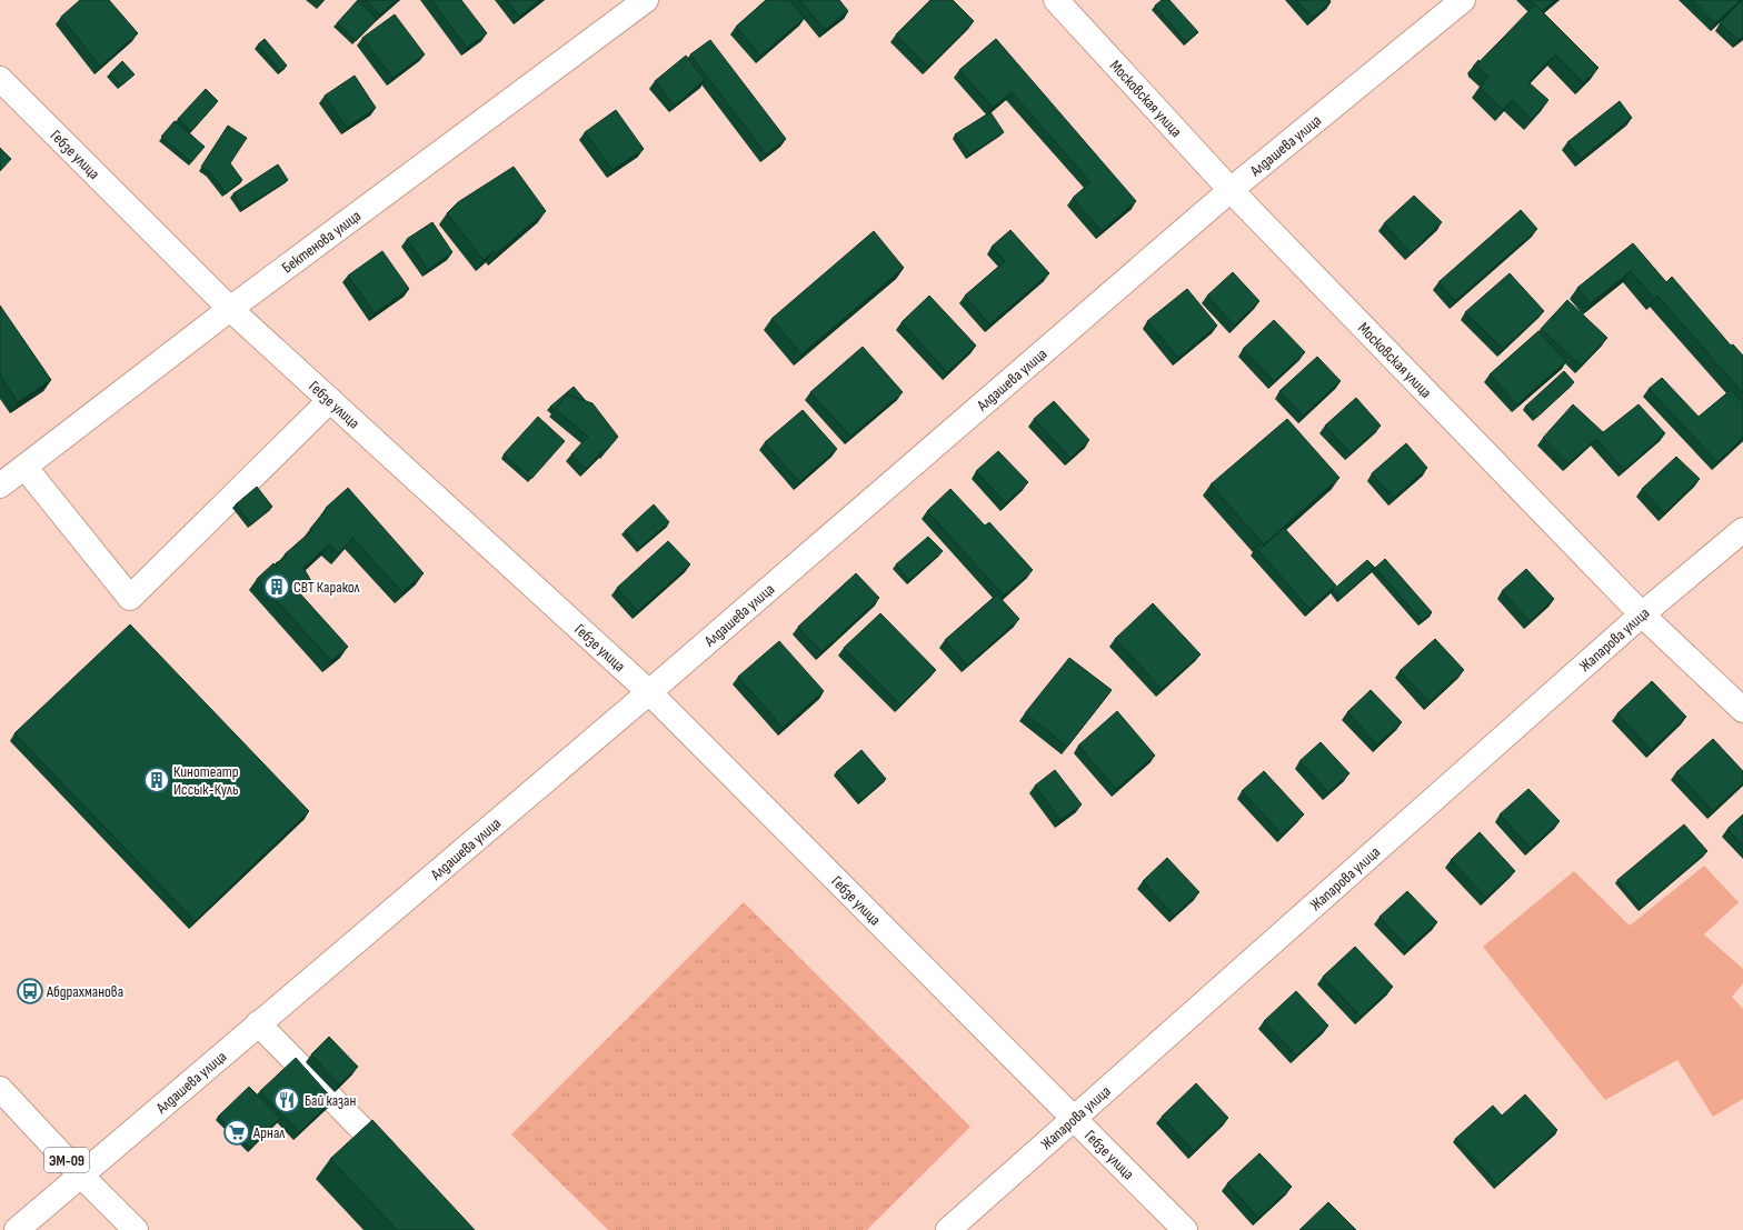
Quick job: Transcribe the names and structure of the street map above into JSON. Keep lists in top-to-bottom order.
{
  "streets": {
    "main road": [
      "Московская улица",
      "Алдашева улица",
      "Гебзе улица",
      "Бектенова улица",
      "Жапарова улица",
      "ЭМ-09"
    ]
  },
  "crossings": [
    ["Московская улица", "Алдашева улица"],
    ["Московская улица", "Жапарова улица"],
    ["Алдашева улица", "Гебзе улица"],
    ["Алдашева улица", "ЭМ-09"],
    ["Гебзе улица", "Бектенова улица"],
    ["Гебзе улица", "Жапарова улица"]
  ],
  "places": {
    "building": ["СВТ Каракол", "Кинотеатр Иссык-Куль"],
    "bus stop": ["Абдрахманова"],
    "restaurant": ["Бай казан"],
    "supermarket": ["Арнал"]
  }
}
